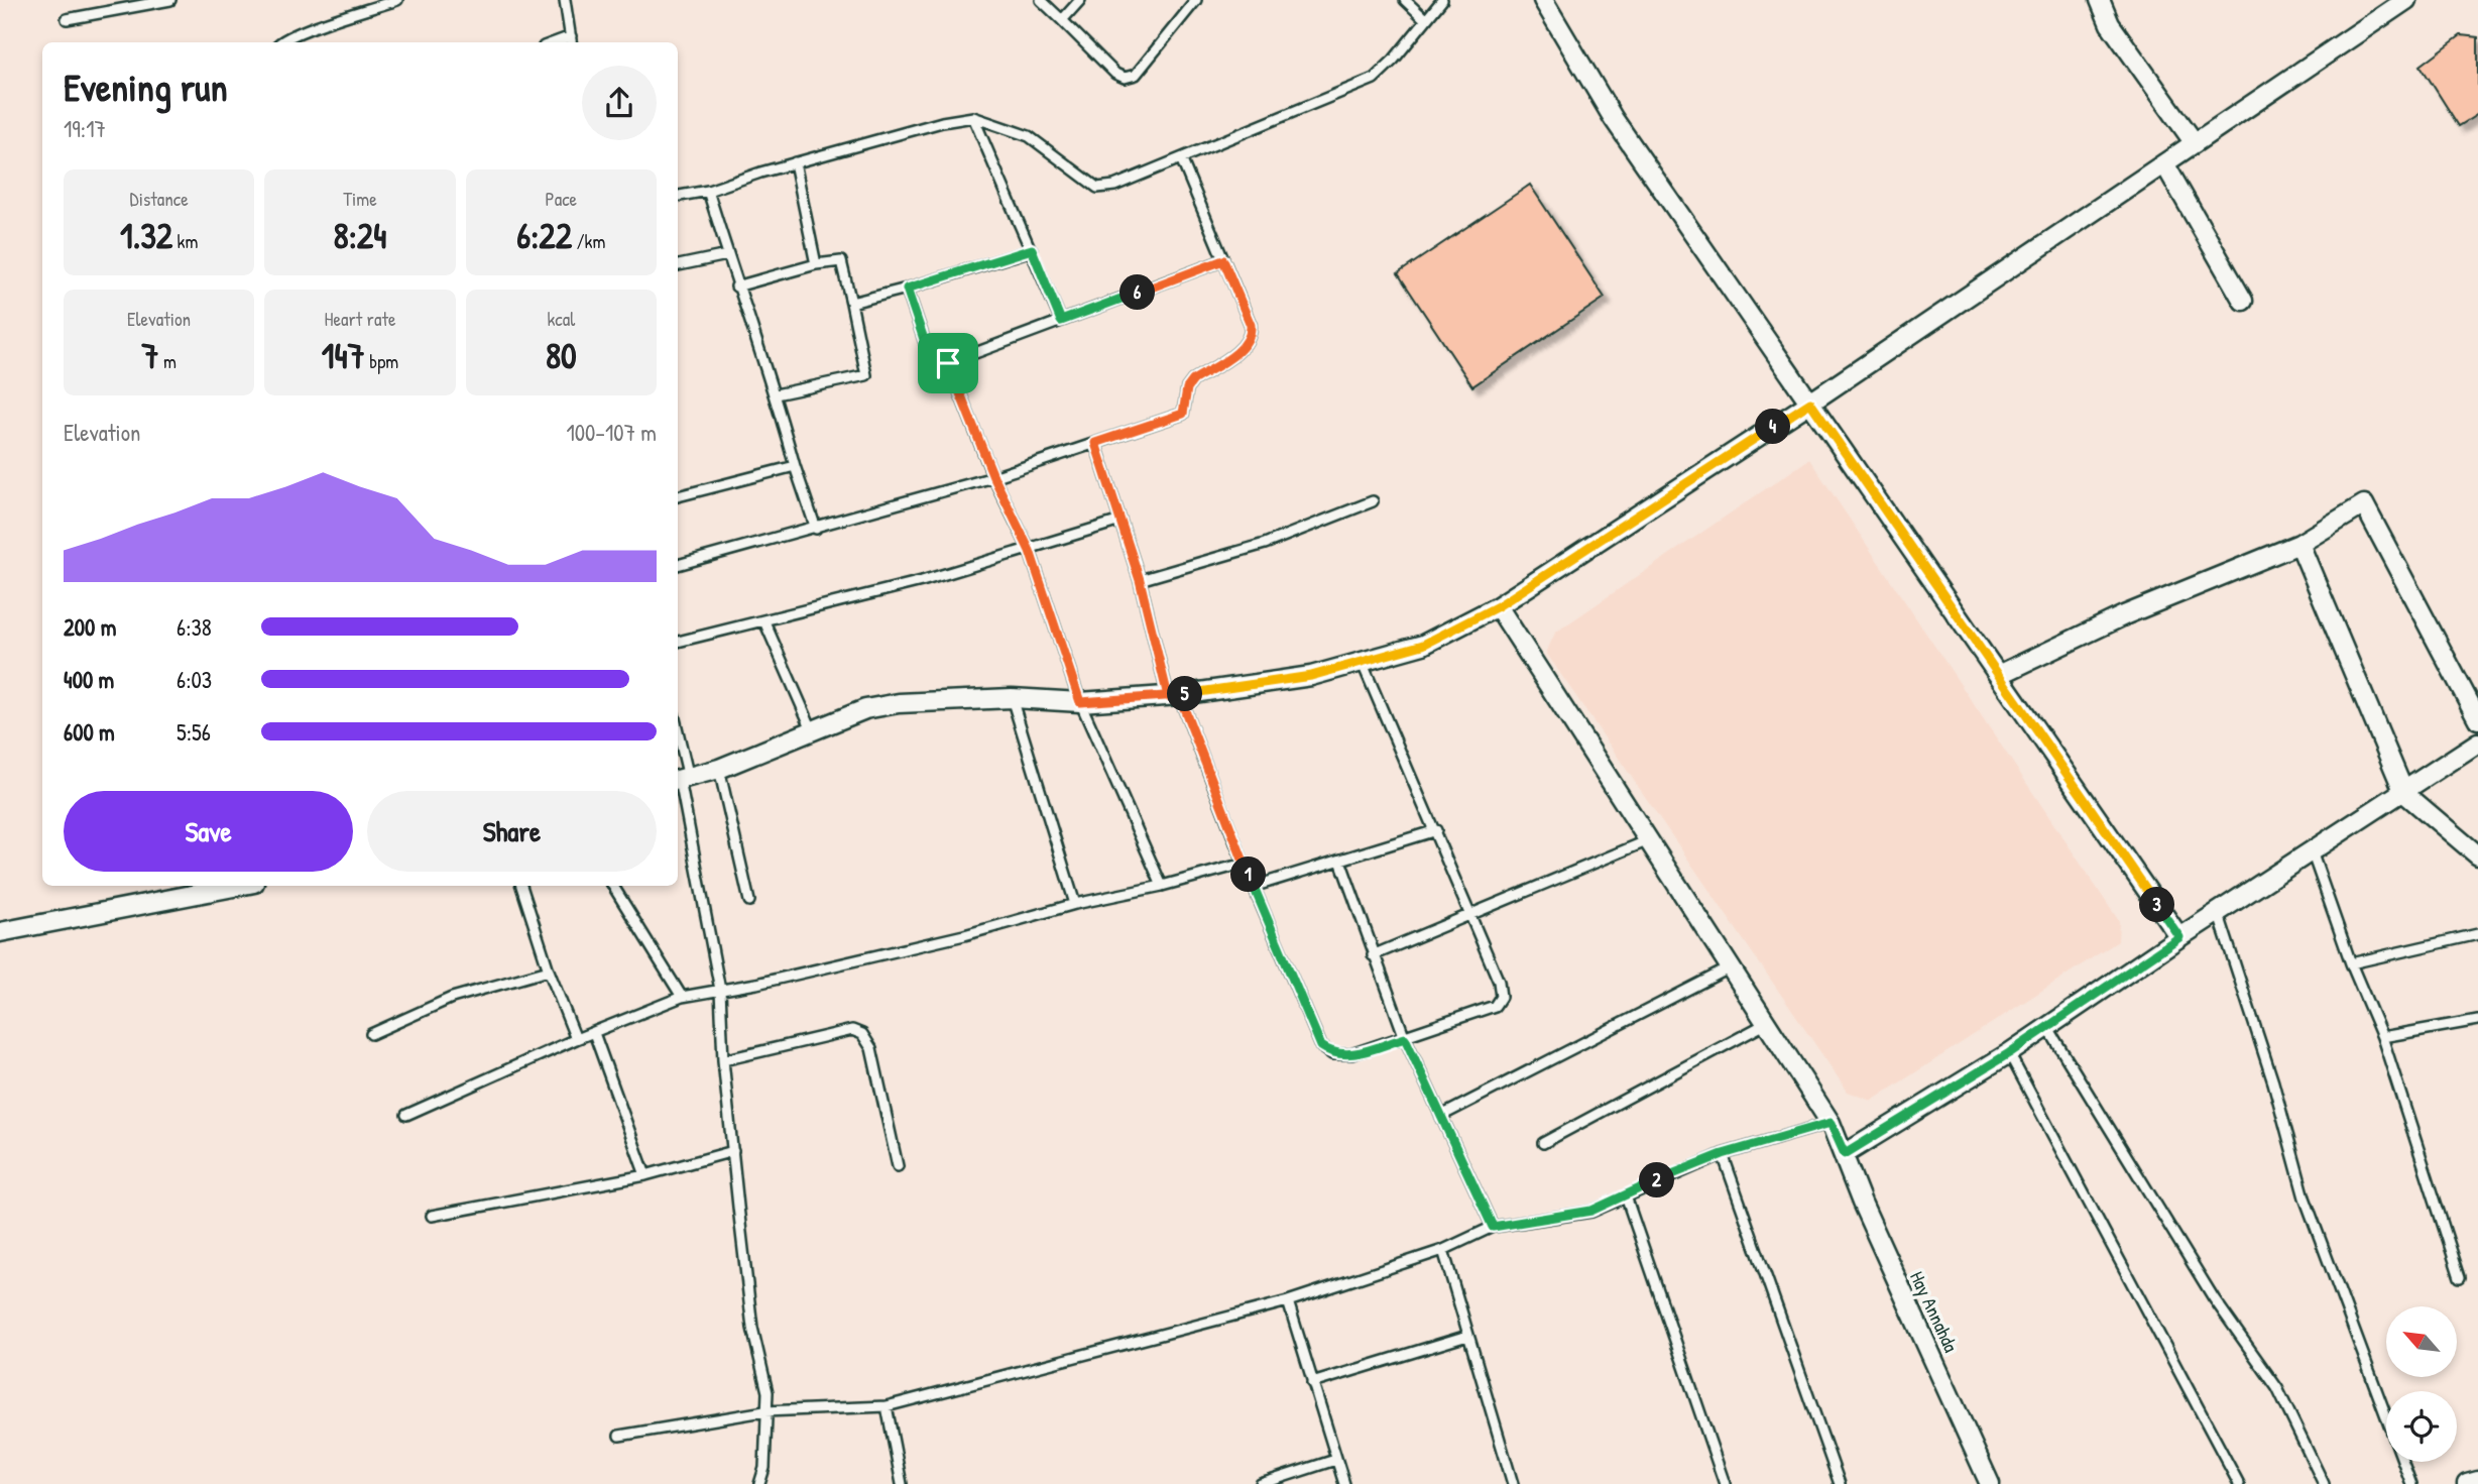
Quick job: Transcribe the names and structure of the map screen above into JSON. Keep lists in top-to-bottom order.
{
  "streets": {
    "street": ["Hay Annahda"]
  },
  "north": "top left",
  "page": {
    "heading": ["Evening run", "19:17"],
    "stats": [
      ["Distance", "1.32 km"],
      ["Time", "8:24"],
      ["Pace", "6:22 /km"],
      ["Elevation", "7 m"],
      ["Heart rate", "147 bpm"],
      ["kcal", "80"]
    ],
    "pins": [
      "6",
      "4",
      "5",
      "1",
      "3",
      "2"
    ],
    "chart": ["Elevation", "100–107 m"],
    "list": [
      {
        "name": "200 m",
        "note": "6:38"
      },
      {
        "name": "400 m",
        "note": "6:03"
      },
      {
        "name": "600 m",
        "note": "5:56"
      }
    ],
    "buttons": ["Save", "Share"]
  }
}
